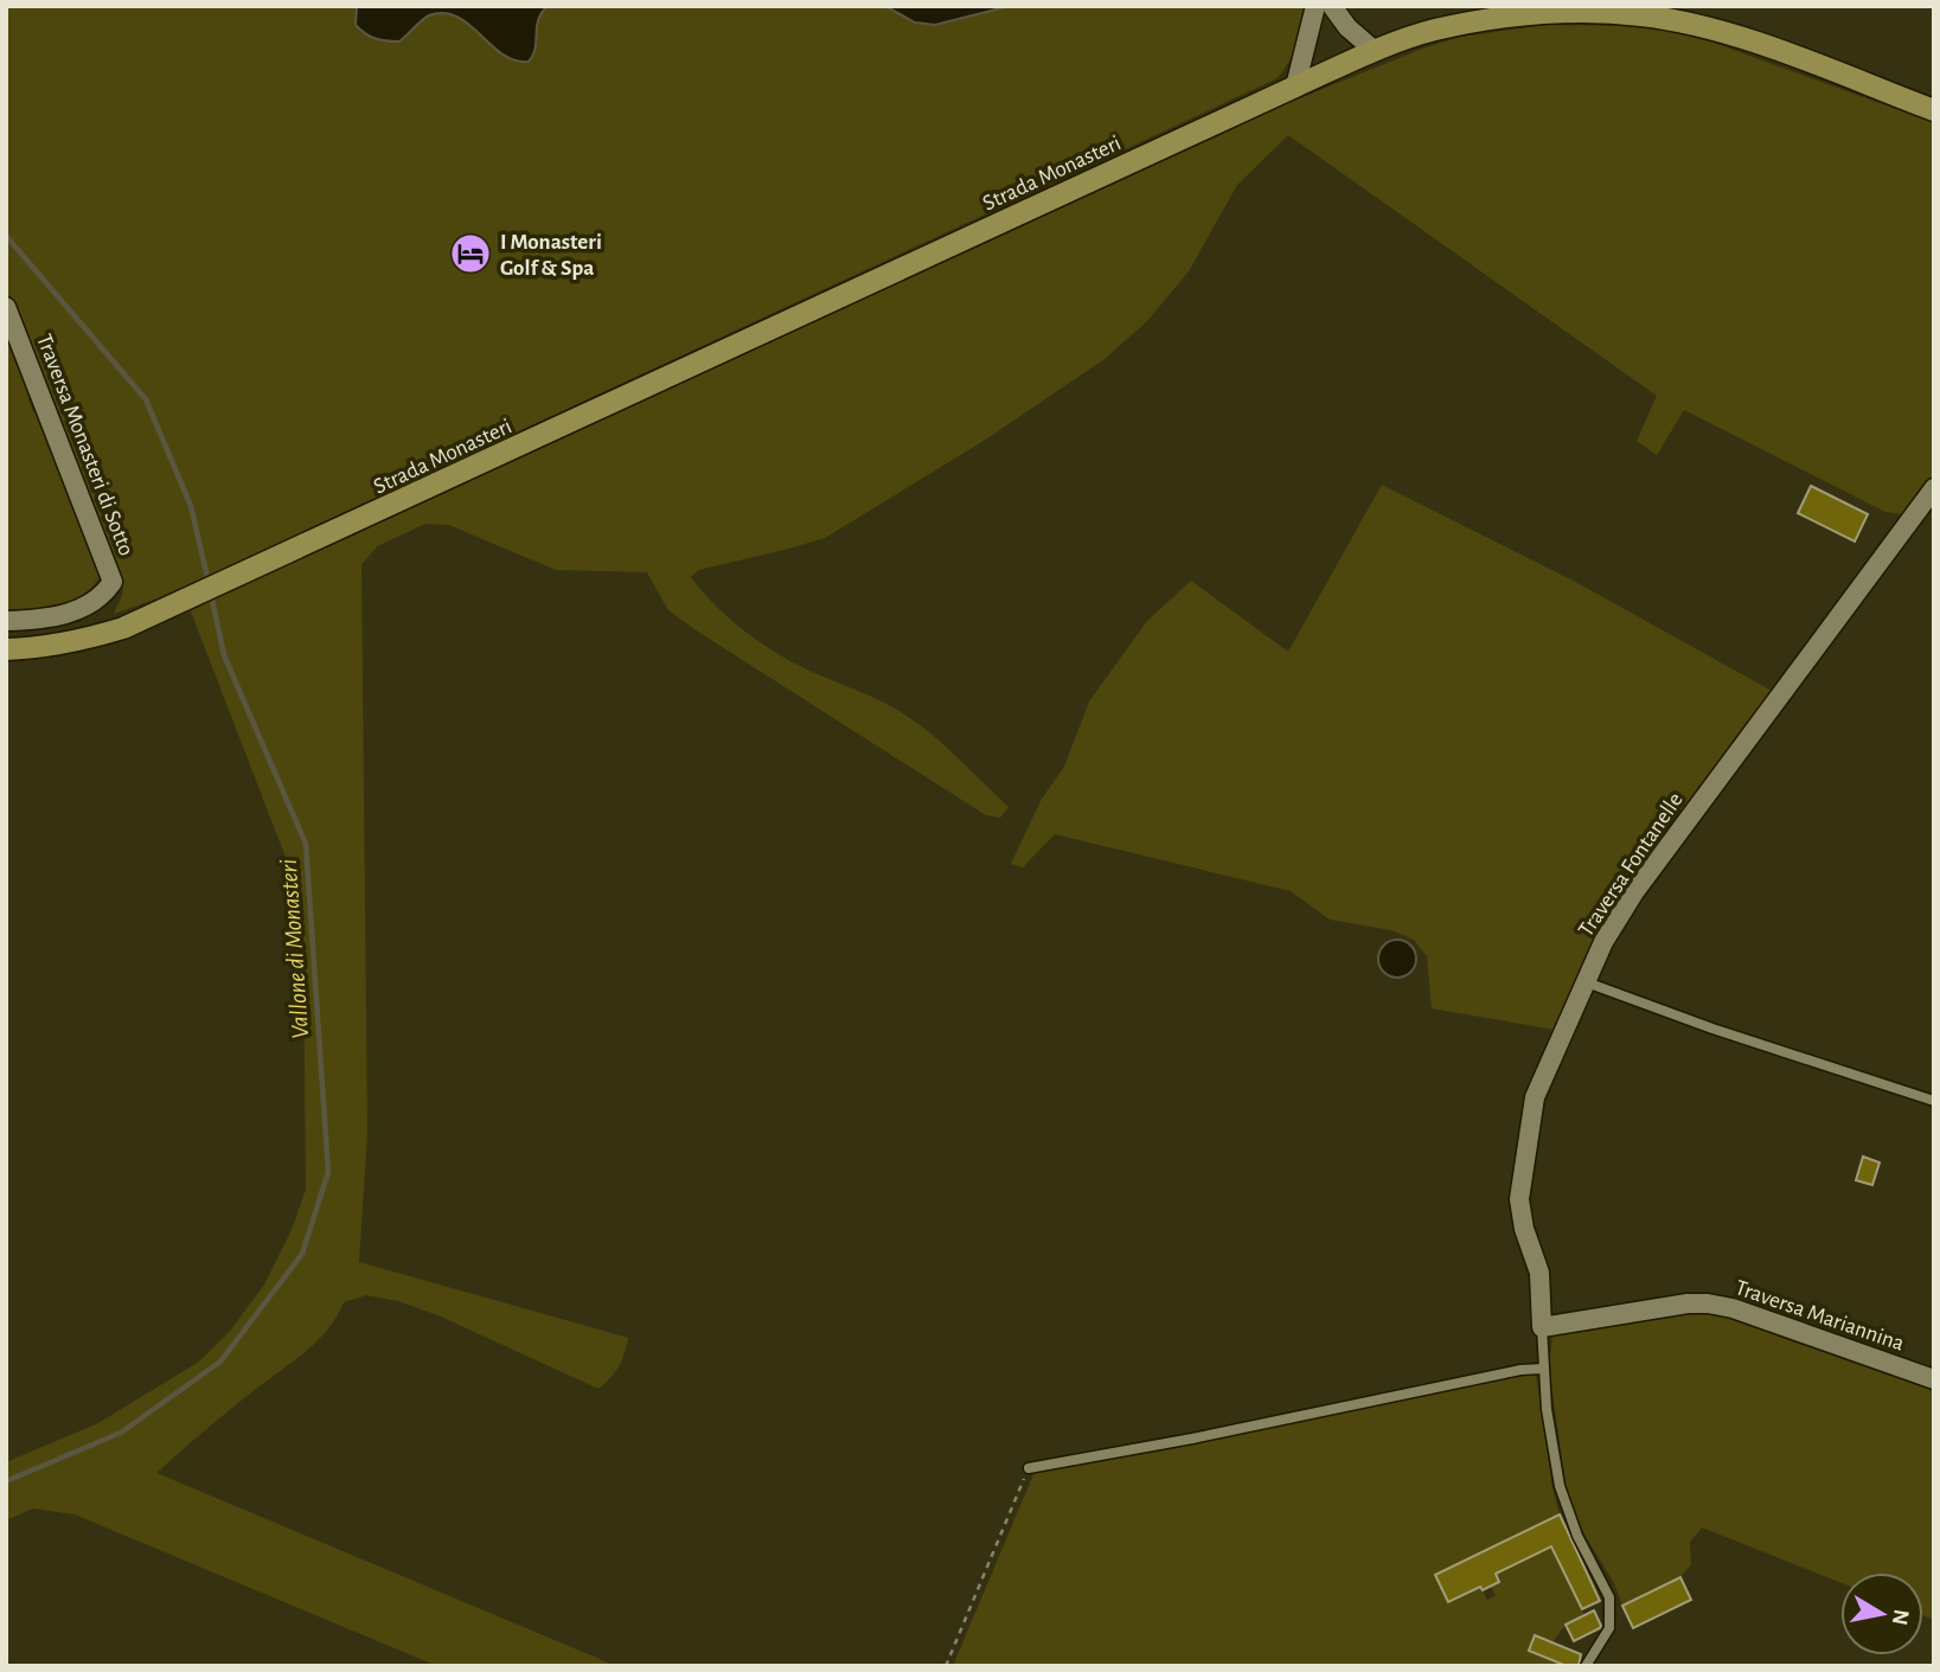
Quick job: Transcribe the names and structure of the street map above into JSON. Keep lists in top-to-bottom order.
{
  "streets": {
    "main road": ["Strada Monasteri"],
    "street": ["Traversa Monasteri di Sotto", "Traversa Fontanelle", "Traversa Mariannina"]
  },
  "crossings": [
    ["Traversa Fontanelle", "Traversa Mariannina"]
  ],
  "water": ["Vallone di Monasteri"],
  "places": {
    "hotel": ["I Monasteri Golf & Spa"]
  },
  "north": "right"
}
